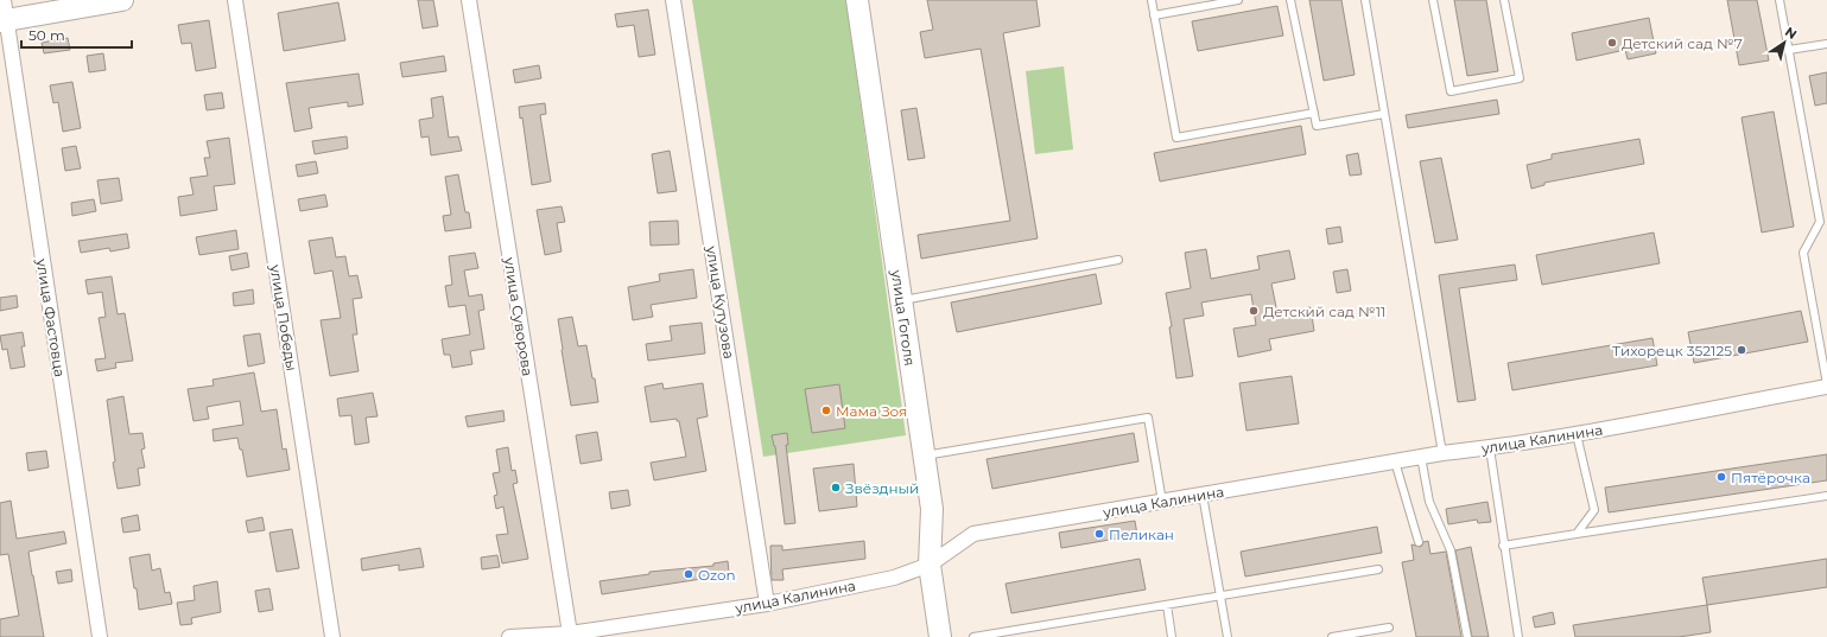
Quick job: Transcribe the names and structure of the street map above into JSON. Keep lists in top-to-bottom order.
{
  "streets": {
    "main road": ["улица Гоголя"],
    "street": [
      "улица Кутузова",
      "улица Суворова",
      "улица Фастовца",
      "улица Победы",
      "улица Калинина"
    ]
  },
  "crossings": [
    ["улица Кутузова", "улица Калинина"],
    ["улица Суворова", "улица Калинина"],
    ["улица Гоголя", "улица Калинина"]
  ],
  "places": [
    "Детский сад №7",
    "Детский сад №11",
    "Тихорецк 352125",
    "Мама Зоя",
    "Пятёрочка",
    "Звёздный",
    "Пеликан",
    "Ozon"
  ],
  "scale_bar": "50 m",
  "north": "top right"
}
